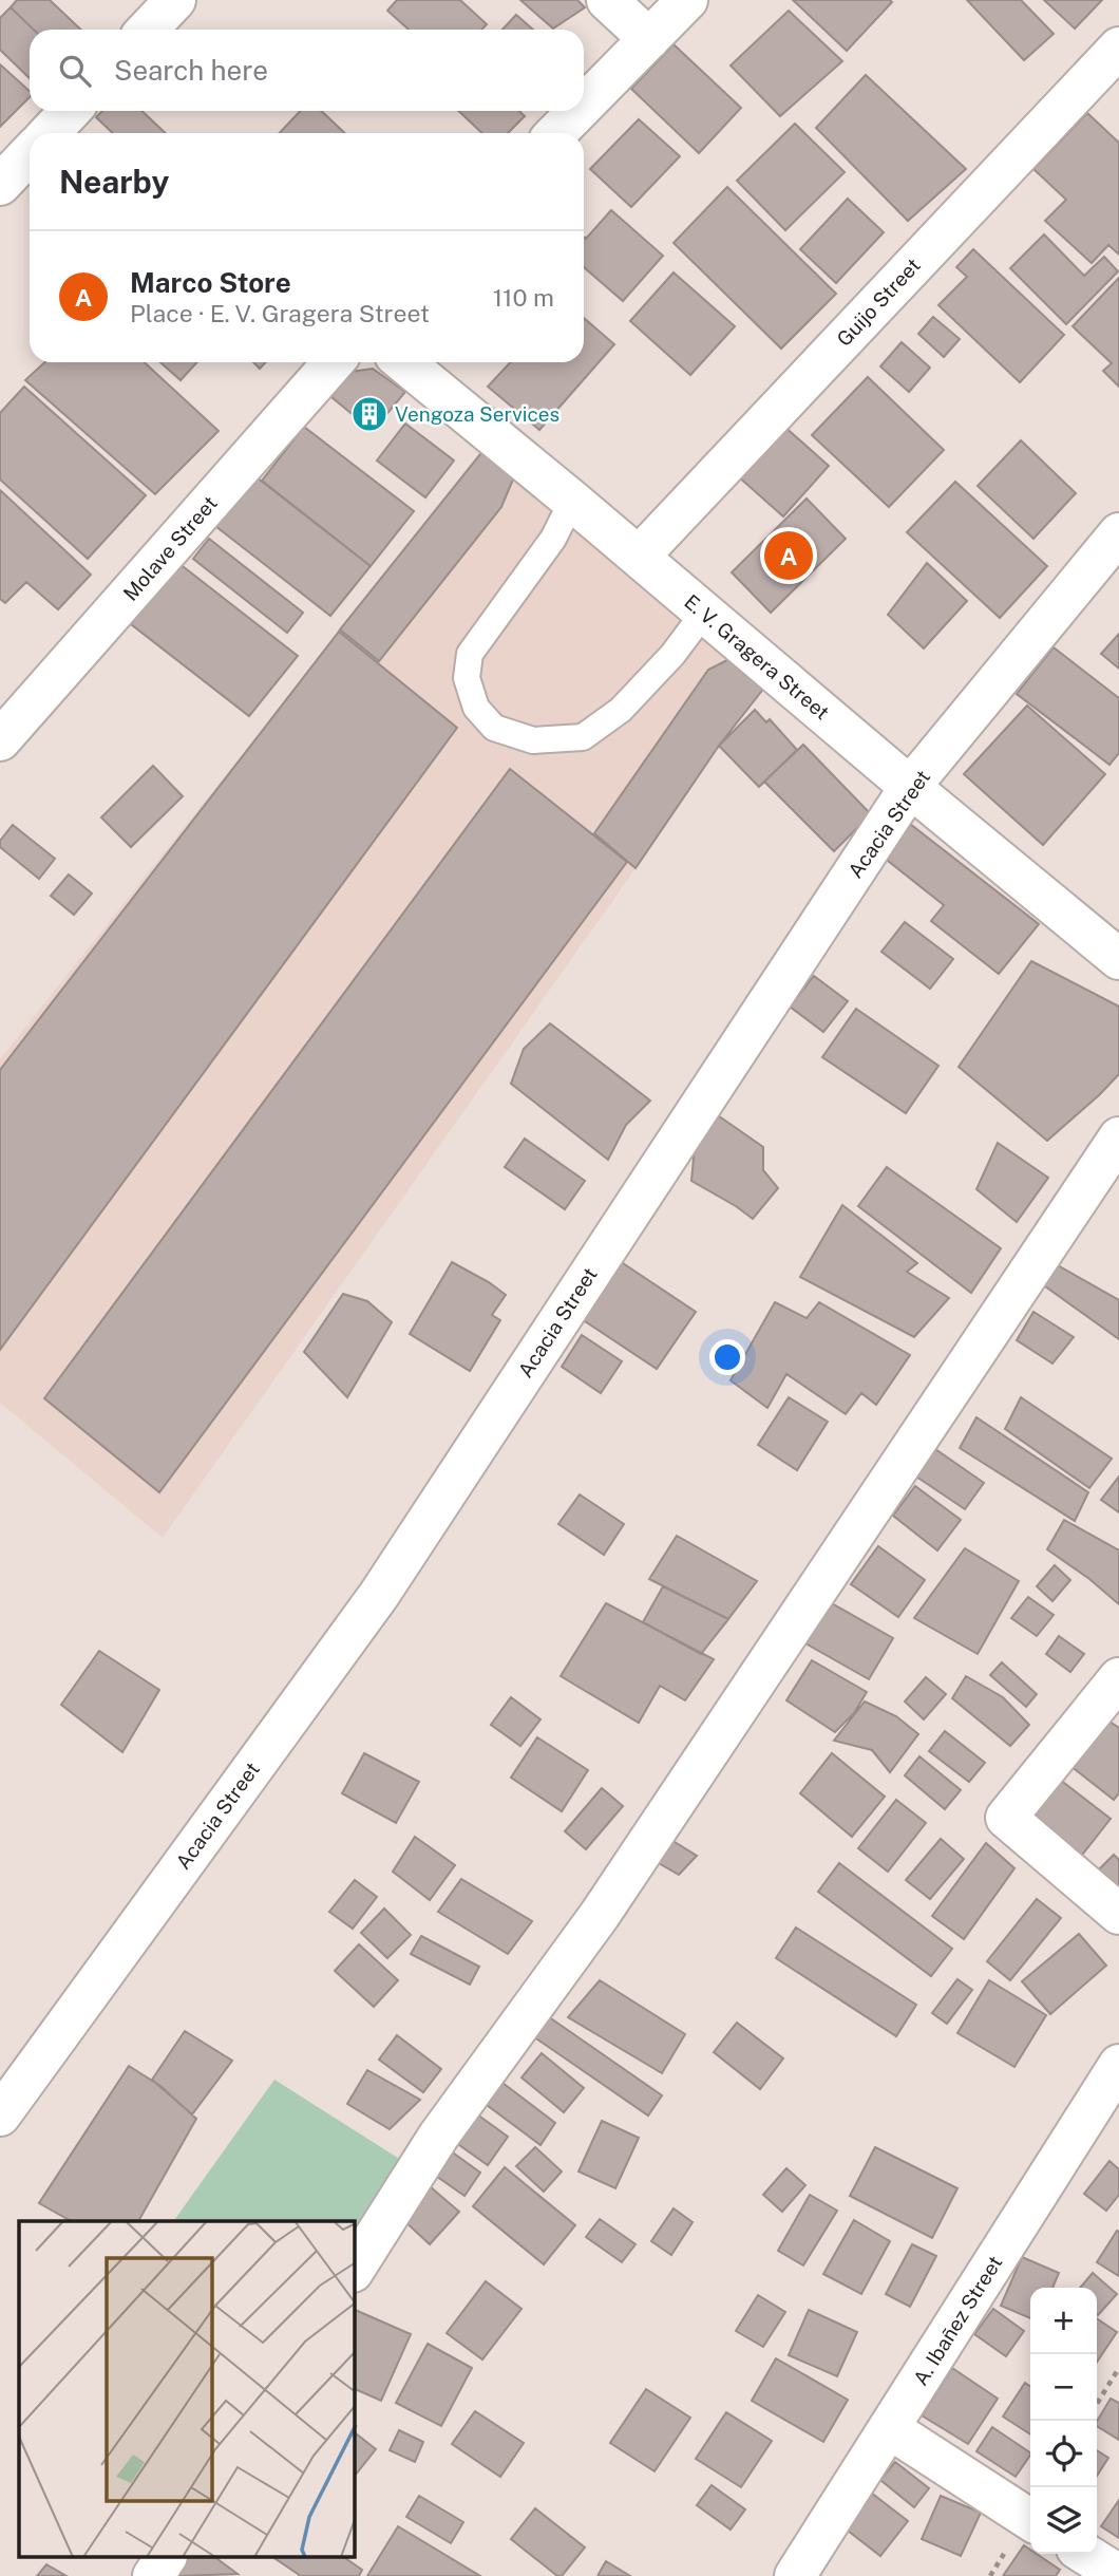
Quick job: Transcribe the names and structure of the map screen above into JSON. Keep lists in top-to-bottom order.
{
  "streets": {
    "street": [
      "Guijo Street",
      "Molave Street",
      "E. V. Gragera Street",
      "Acacia Street",
      "A. Ibañez Street"
    ]
  },
  "crossings": [
    ["Guijo Street", "E. V. Gragera Street"],
    ["E. V. Gragera Street", "Acacia Street"]
  ],
  "places": {
    "building": ["Vengoza Services"]
  },
  "page": {
    "search": "Search here",
    "heading": "Nearby",
    "list": [
      {
        "mark": "A",
        "name": "Marco Store",
        "note": "Place · E. V. Gragera Street",
        "value": "110 m"
      }
    ],
    "pins": "A",
    "map_buttons": ["+", "−"]
  }
}
